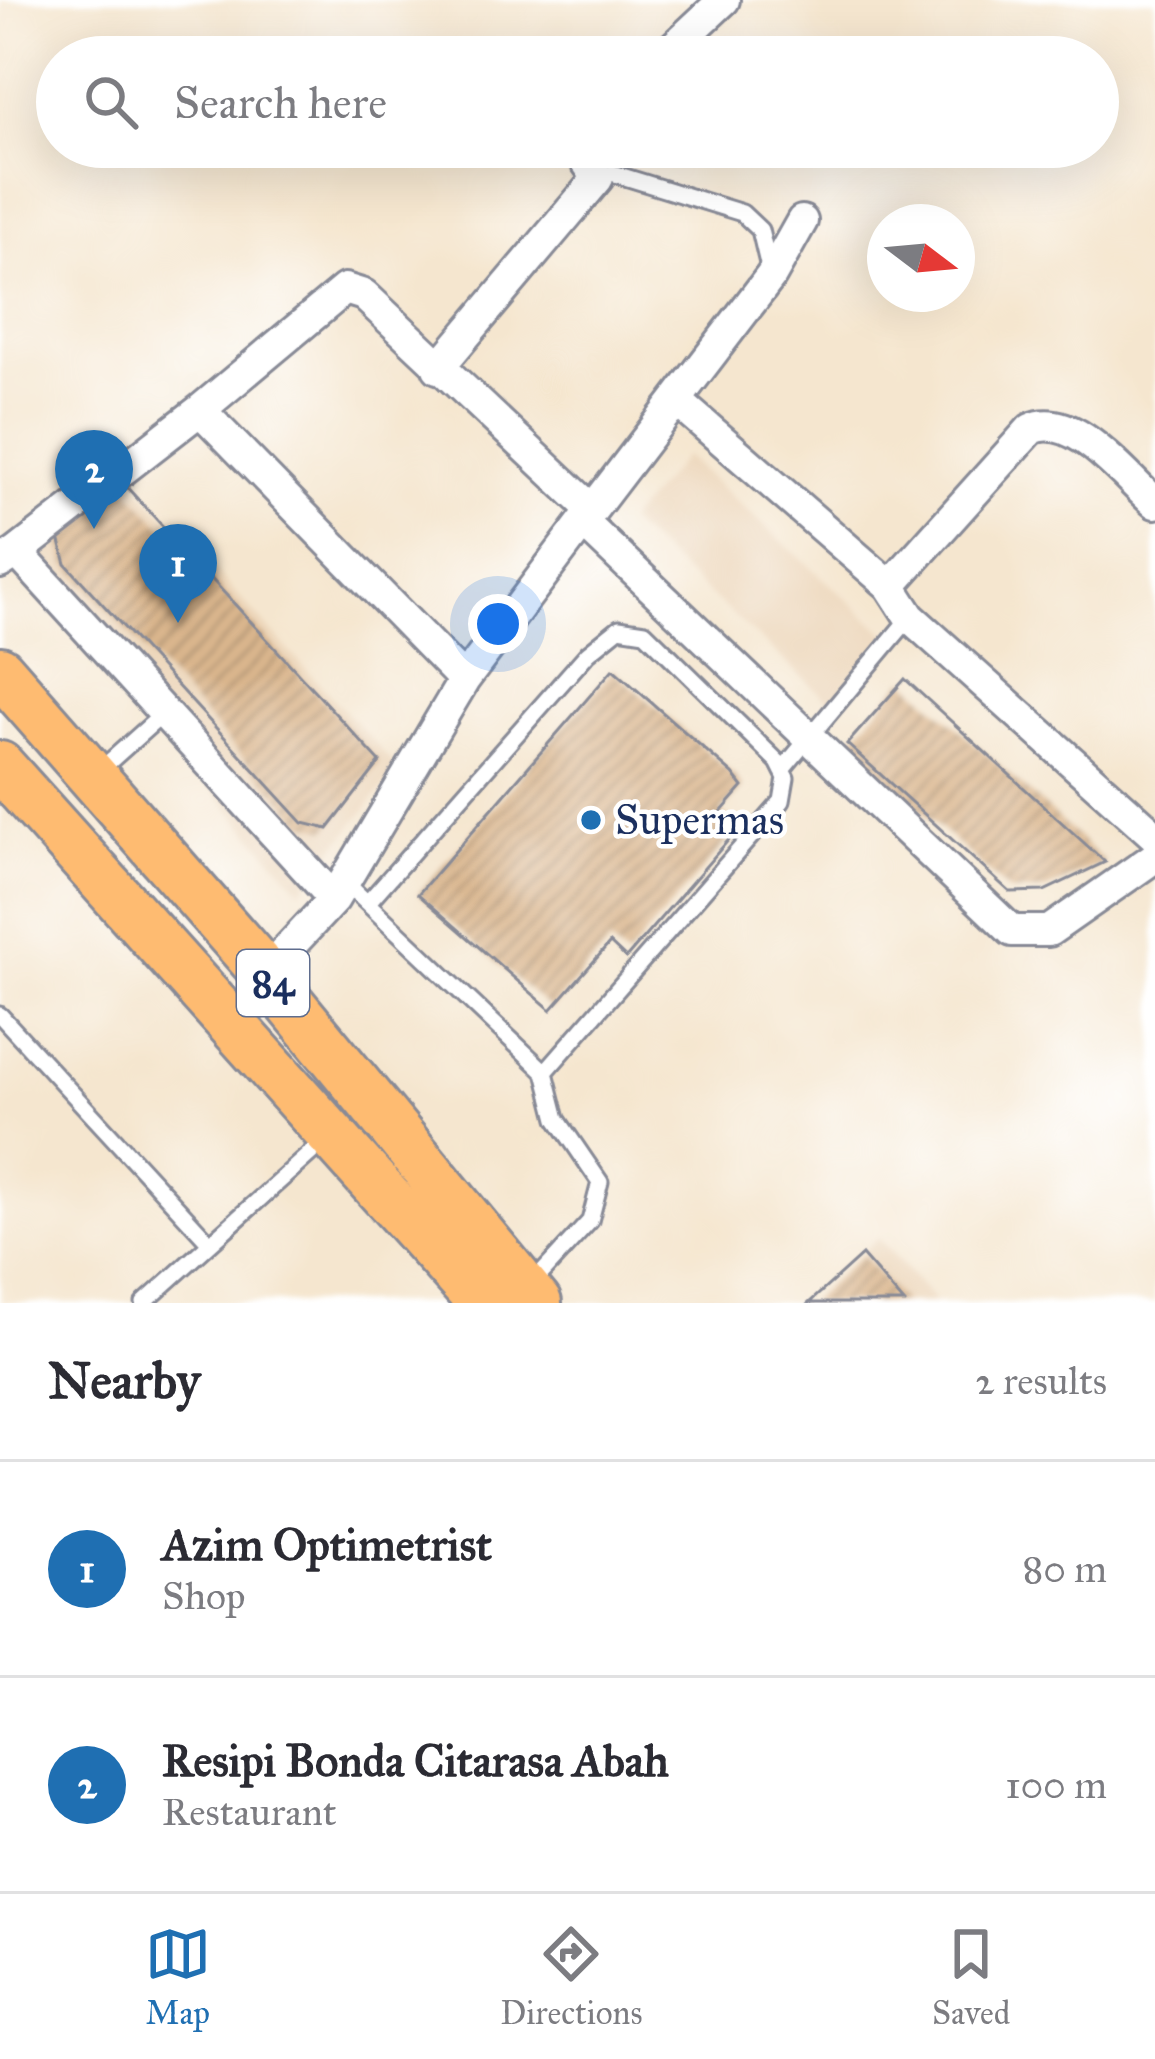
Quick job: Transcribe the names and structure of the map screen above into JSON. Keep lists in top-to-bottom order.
{
  "streets": {
    "main road": ["84"]
  },
  "places": ["Supermas"],
  "north": "right",
  "page": {
    "search": "Search here",
    "pins": ["2", "1"],
    "heading": ["Nearby", "2 results"],
    "list": [
      {
        "mark": "1",
        "name": "Azim Optimetrist",
        "note": "Shop",
        "value": "80 m"
      },
      {
        "mark": "2",
        "name": "Resipi Bonda Citarasa Abah",
        "note": "Restaurant",
        "value": "100 m"
      }
    ],
    "nav": ["Map", "Directions", "Saved"]
  }
}
